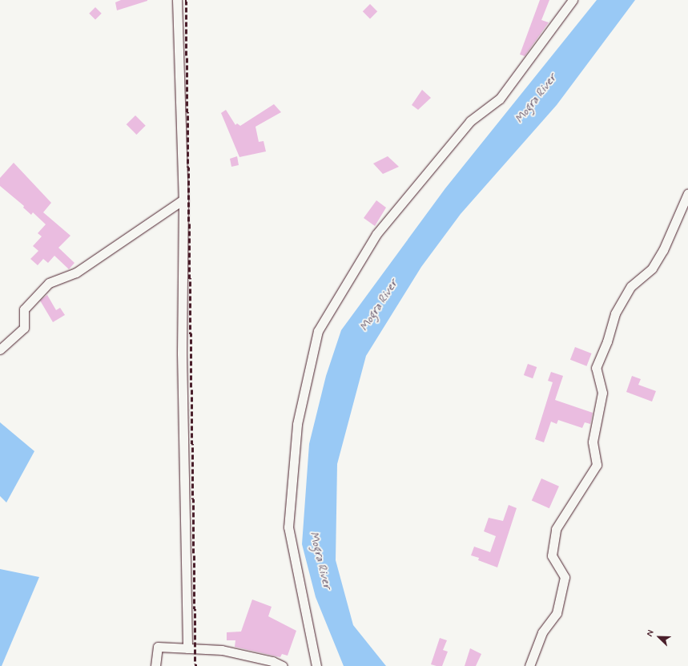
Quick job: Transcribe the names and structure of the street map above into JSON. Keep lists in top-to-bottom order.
{
  "water": ["Mogra River"],
  "north": "top left"
}
